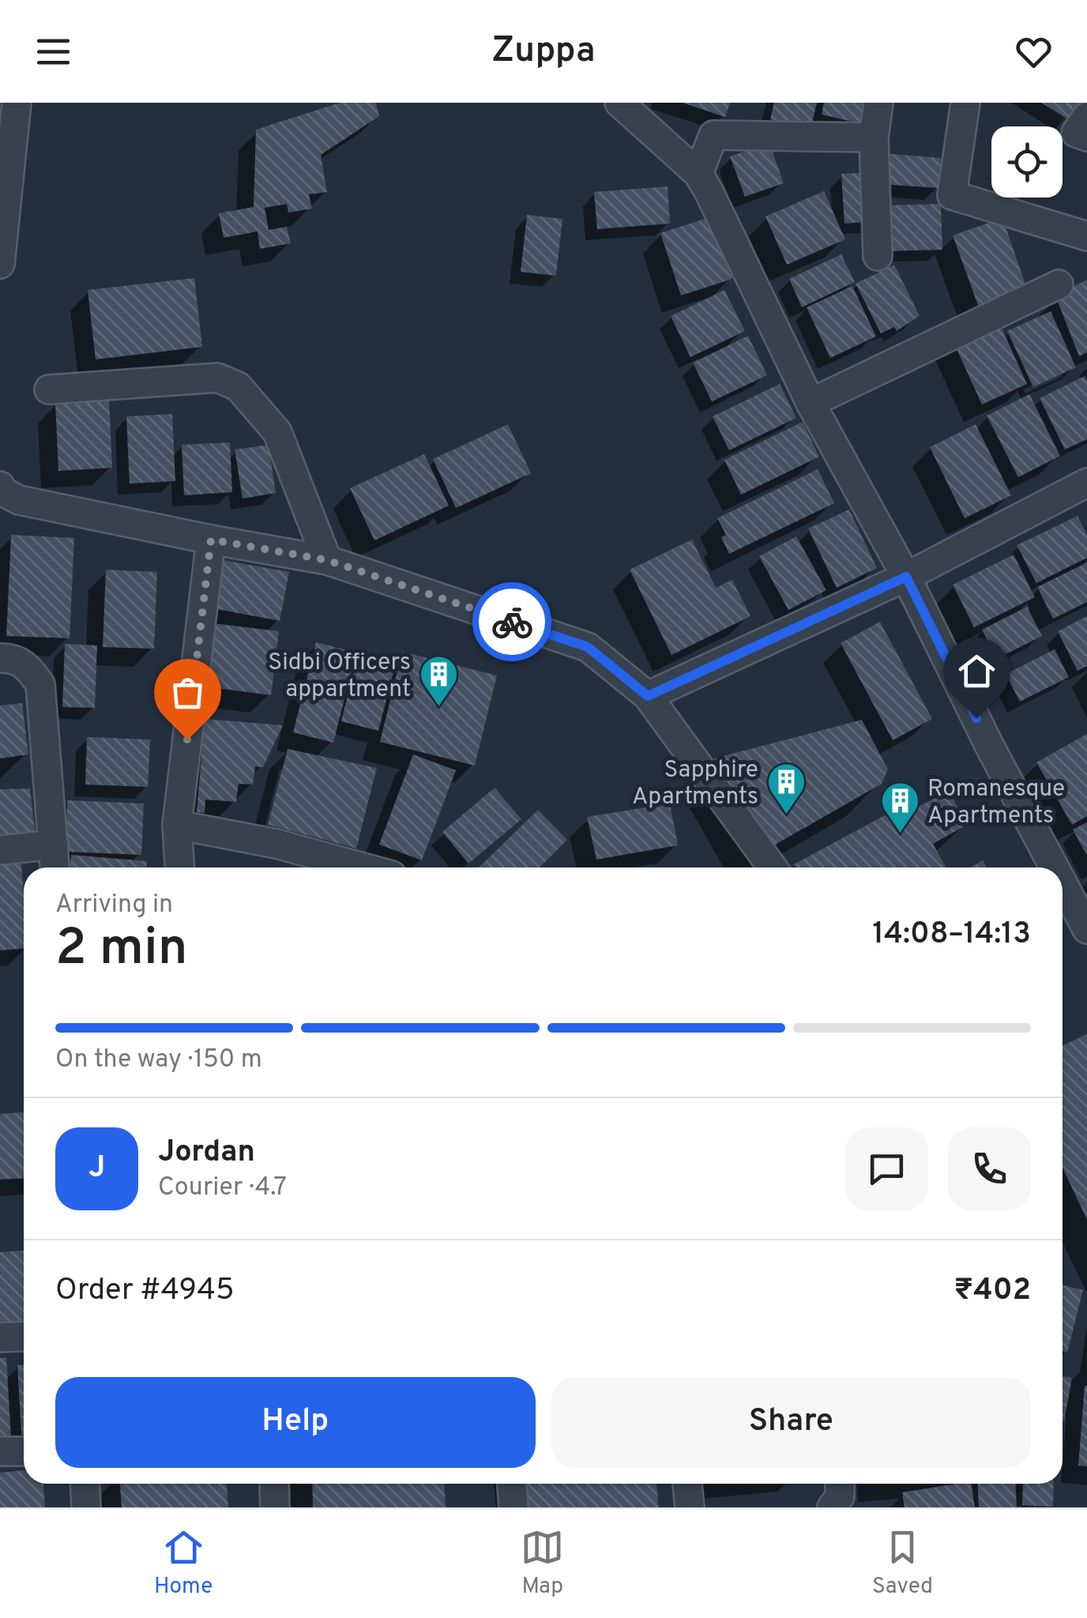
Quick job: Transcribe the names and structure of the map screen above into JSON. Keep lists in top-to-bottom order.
{
  "places": {
    "building": ["Sidbi Officers appartment", "Sapphire Apartments", "Romanesque Apartments"]
  },
  "page": {
    "header": "Zuppa",
    "heading": ["2 min", "Arriving in", "14:08–14:13"],
    "panel": [
      "Jordan",
      "Courier · 4.7",
      "Order #4945",
      "₹402"
    ],
    "bar": "On the way · 150 m",
    "round": "J",
    "buttons": ["Help", "Share"],
    "tabs": ["Home", "Map", "Saved"]
  }
}
